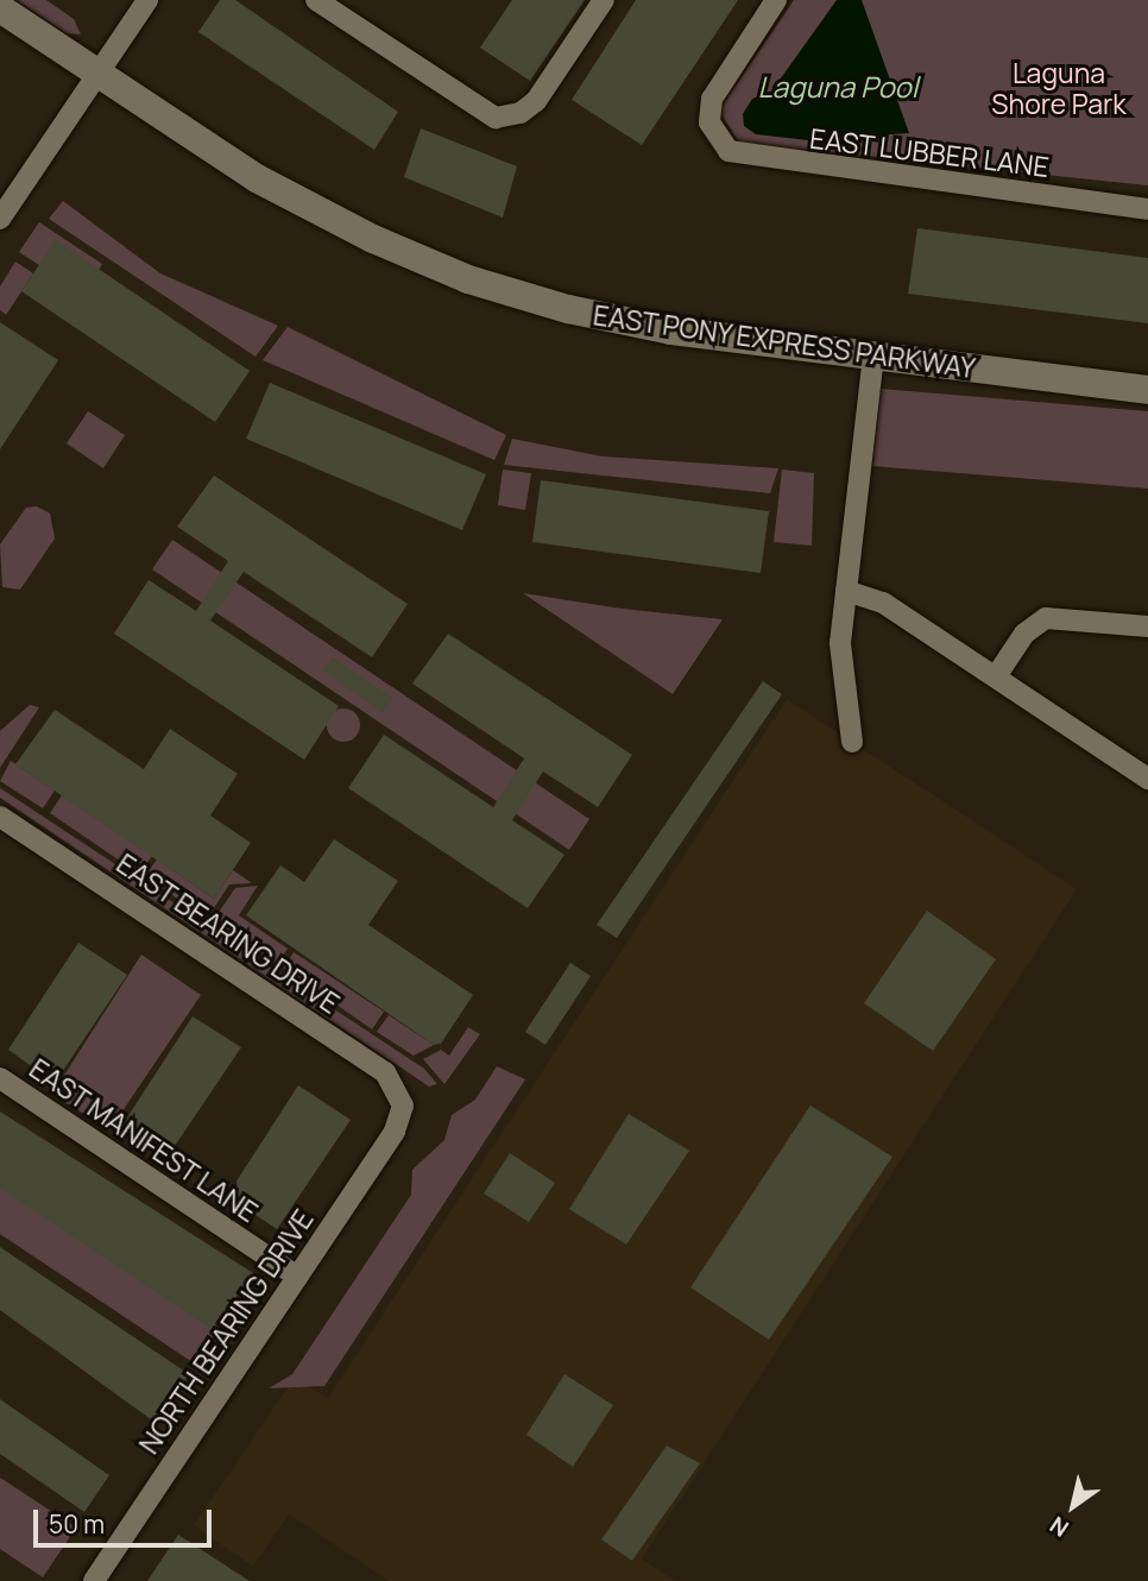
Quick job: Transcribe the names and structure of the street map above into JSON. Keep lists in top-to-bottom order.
{
  "streets": {
    "main road": ["EAST PONY EXPRESS PARKWAY"],
    "street": [
      "EAST LUBBER LANE",
      "EAST BEARING DRIVE",
      "EAST MANIFEST LANE",
      "NORTH BEARING DRIVE"
    ]
  },
  "crossings": [
    ["EAST BEARING DRIVE", "NORTH BEARING DRIVE"],
    ["EAST MANIFEST LANE", "NORTH BEARING DRIVE"]
  ],
  "water": ["Laguna Pool"],
  "parks": ["Laguna Shore Park"],
  "scale_bar": "50 m",
  "north": "bottom left"
}
